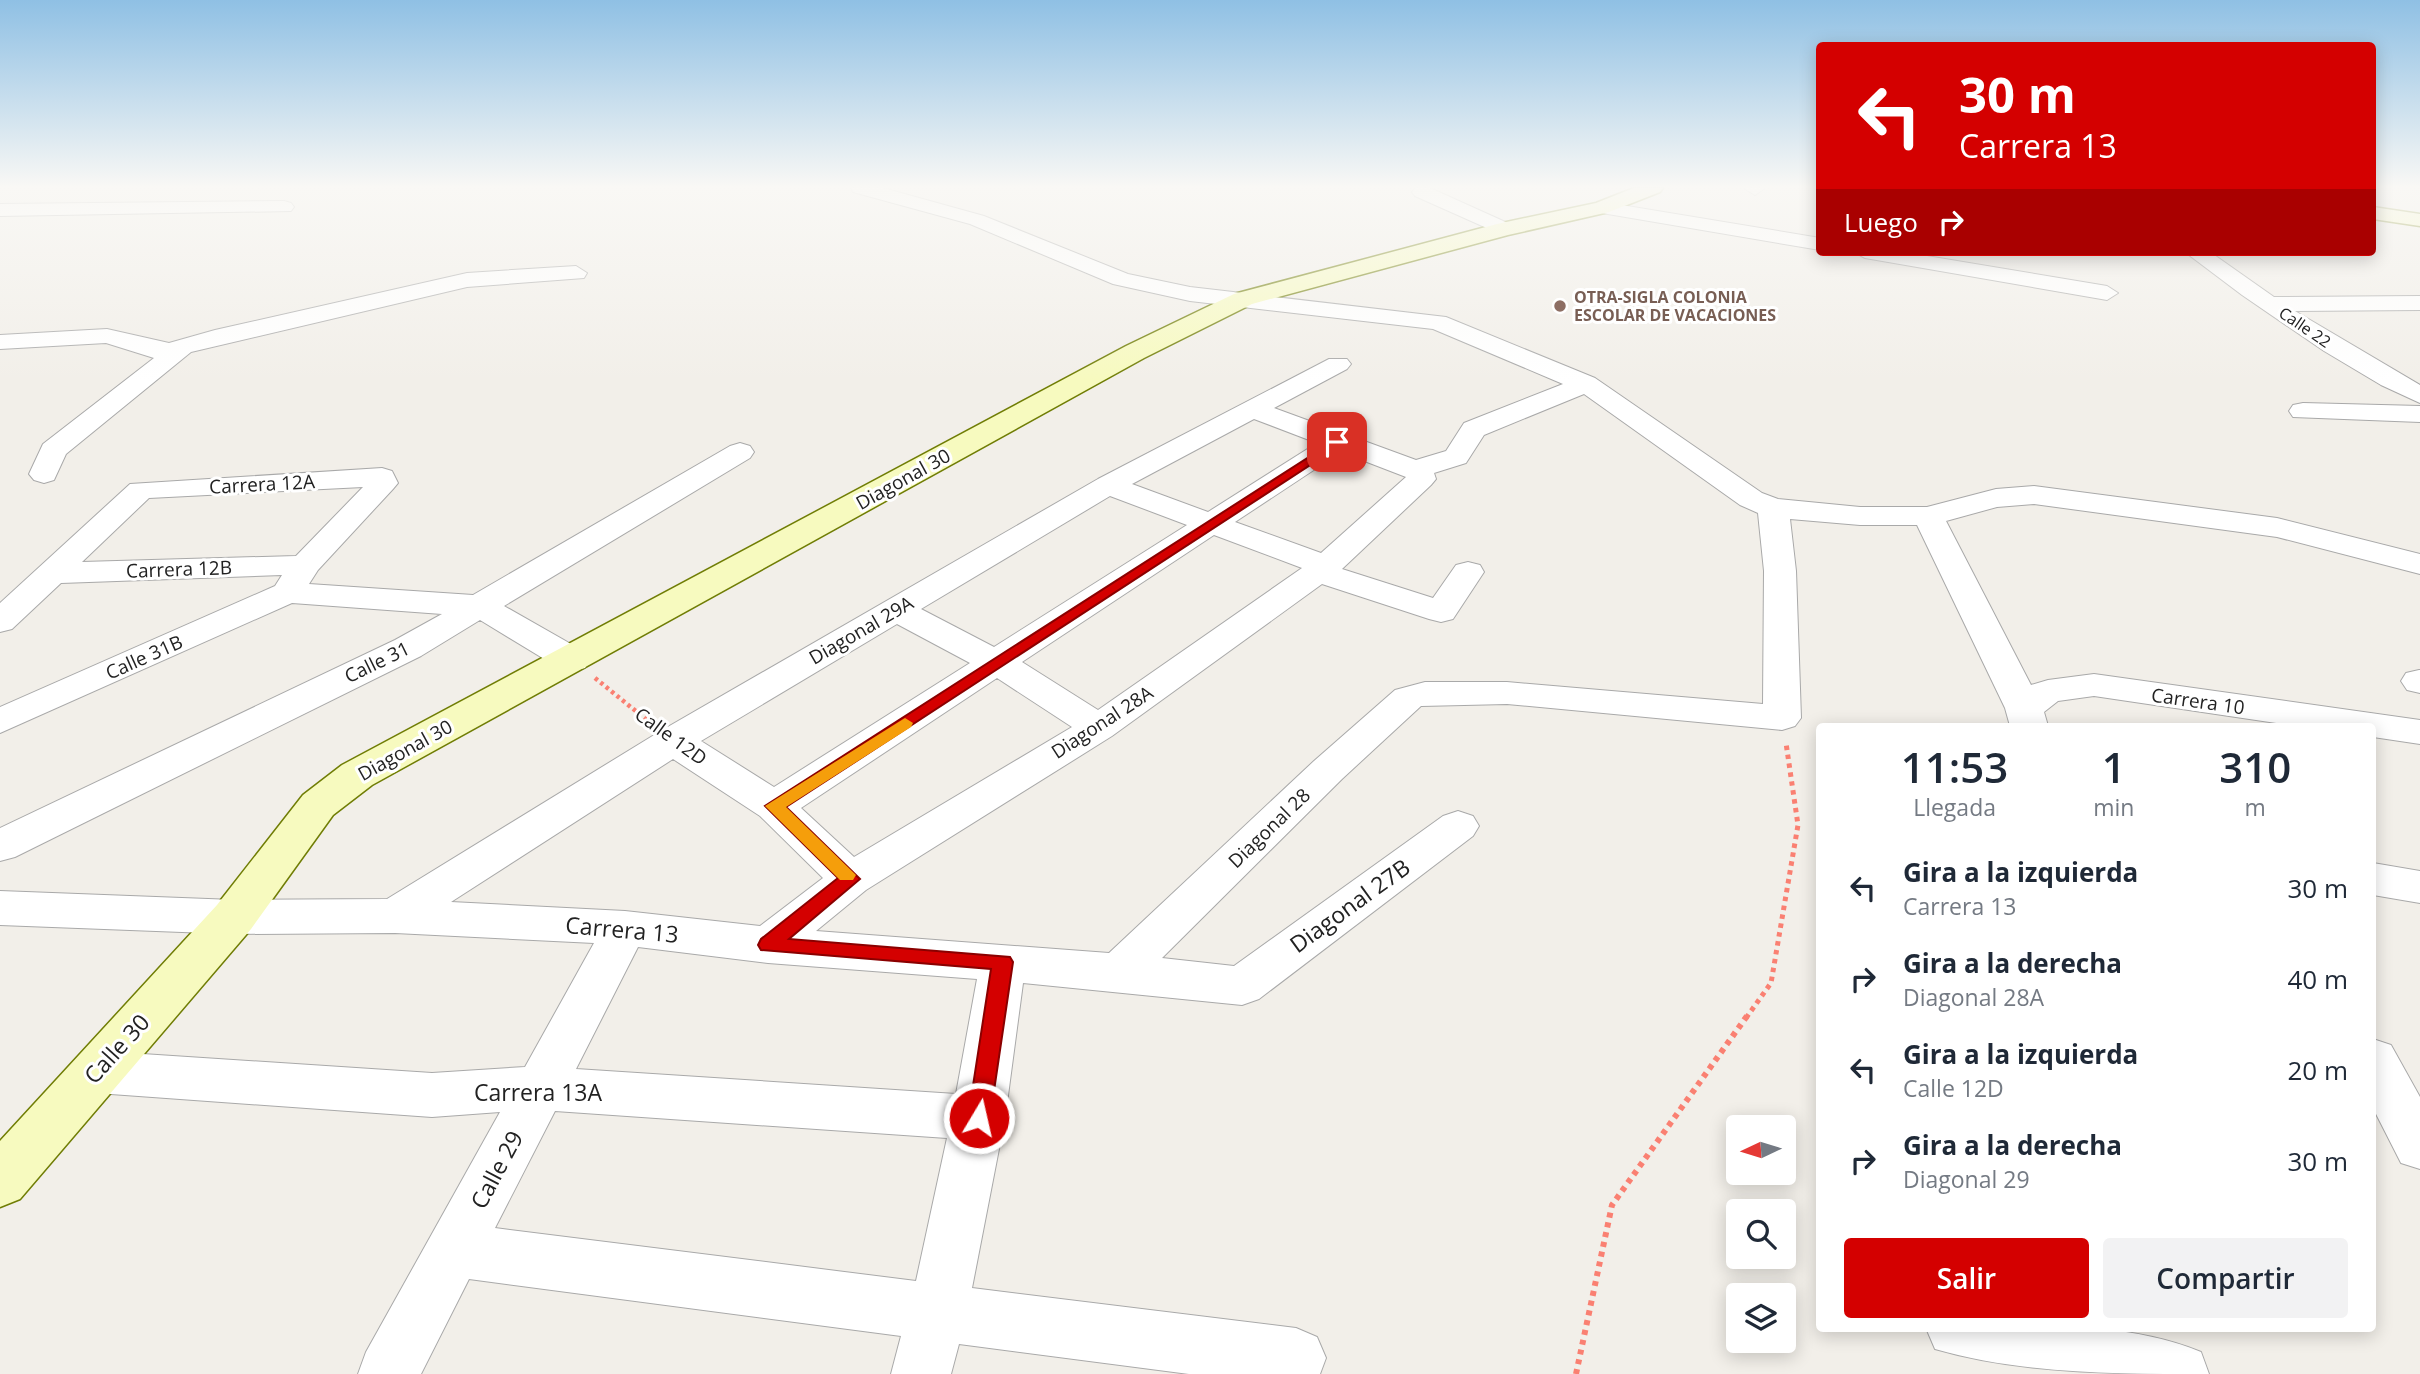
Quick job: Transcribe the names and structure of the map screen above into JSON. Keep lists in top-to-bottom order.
{
  "streets": {
    "street": [
      "Calle 22",
      "Diagonal 30",
      "Carrera 12A",
      "Carrera 12B",
      "Diagonal 29A",
      "Calle 31B",
      "Calle 31",
      "Carrera 10",
      "Diagonal 28A",
      "Calle 12D",
      "Diagonal 28",
      "Diagonal 27B",
      "Carrera 13",
      "Calle 30",
      "Carrera 13A",
      "Calle 29"
    ]
  },
  "crossings": [
    ["Diagonal 30", "Calle 12D"],
    ["Diagonal 30", "Carrera 13"],
    ["Diagonal 30", "Calle 30"],
    ["Carrera 12A", "Carrera 12B"],
    ["Carrera 12A", "Calle 31B"],
    ["Carrera 12B", "Calle 31B"],
    ["Carrera 12B", "Calle 31"],
    ["Diagonal 29A", "Calle 12D"],
    ["Diagonal 29A", "Carrera 13"],
    ["Diagonal 28A", "Calle 12D"],
    ["Diagonal 28A", "Carrera 13"],
    ["Diagonal 28", "Carrera 13"],
    ["Diagonal 27B", "Carrera 13"],
    ["Carrera 13", "Calle 30"],
    ["Carrera 13", "Calle 29"],
    ["Calle 30", "Carrera 13A"],
    ["Carrera 13A", "Calle 29"]
  ],
  "places": ["OTRA-SIGLA COLONIA ESCOLAR DE VACACIONES"],
  "north": "left",
  "page": {
    "turn": ["30 m", "Carrera 13"],
    "then": "Luego",
    "eta": [
      "11:53",
      "Llegada",
      "1",
      "min",
      "310",
      "m"
    ],
    "list": [
      {
        "name": "Gira a la izquierda",
        "note": "Carrera 13",
        "value": "30 m"
      },
      {
        "name": "Gira a la derecha",
        "note": "Diagonal 28A",
        "value": "40 m"
      },
      {
        "name": "Gira a la izquierda",
        "note": "Calle 12D",
        "value": "20 m"
      },
      {
        "name": "Gira a la derecha",
        "note": "Diagonal 29",
        "value": "30 m"
      }
    ],
    "buttons": ["Salir", "Compartir"]
  }
}
